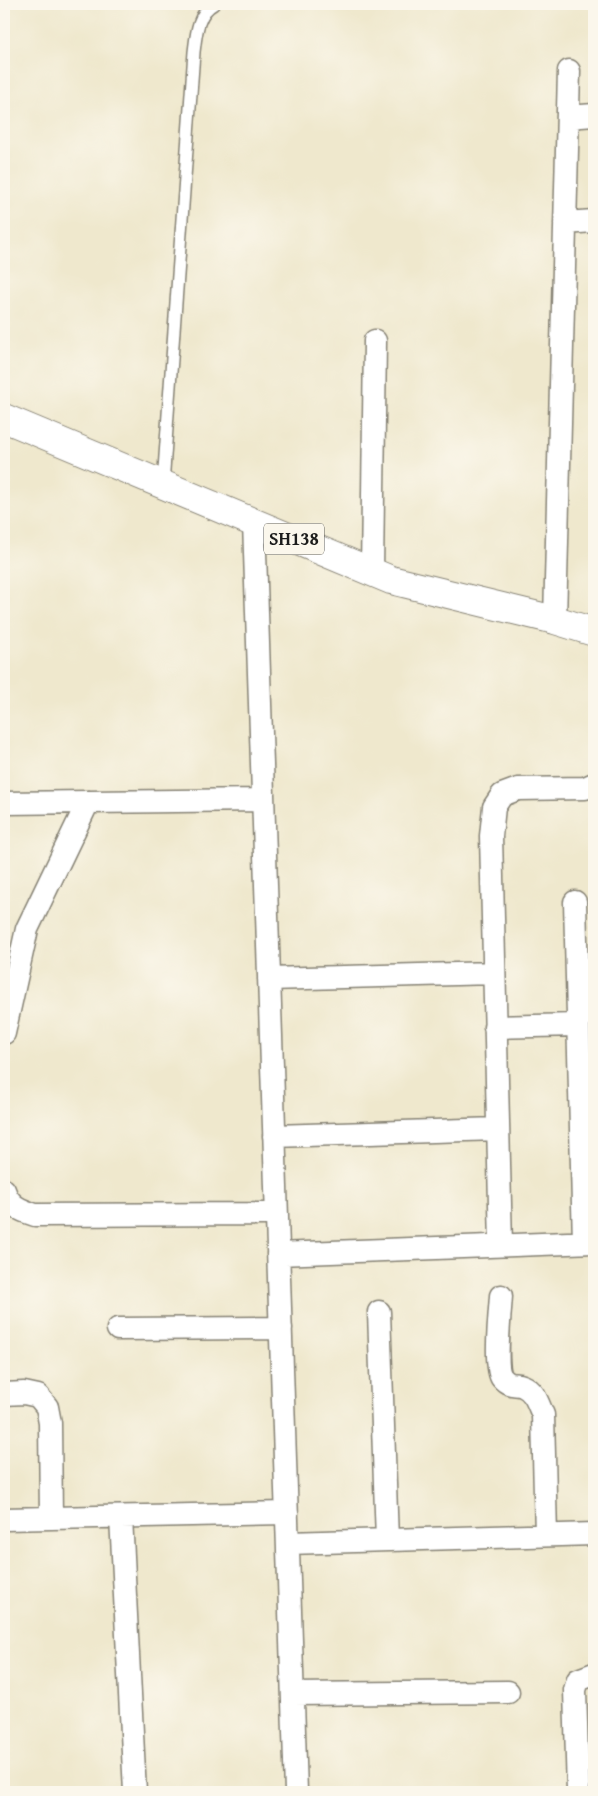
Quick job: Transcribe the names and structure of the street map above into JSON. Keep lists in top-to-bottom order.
{
  "streets": {
    "main road": ["SH138"]
  }
}
